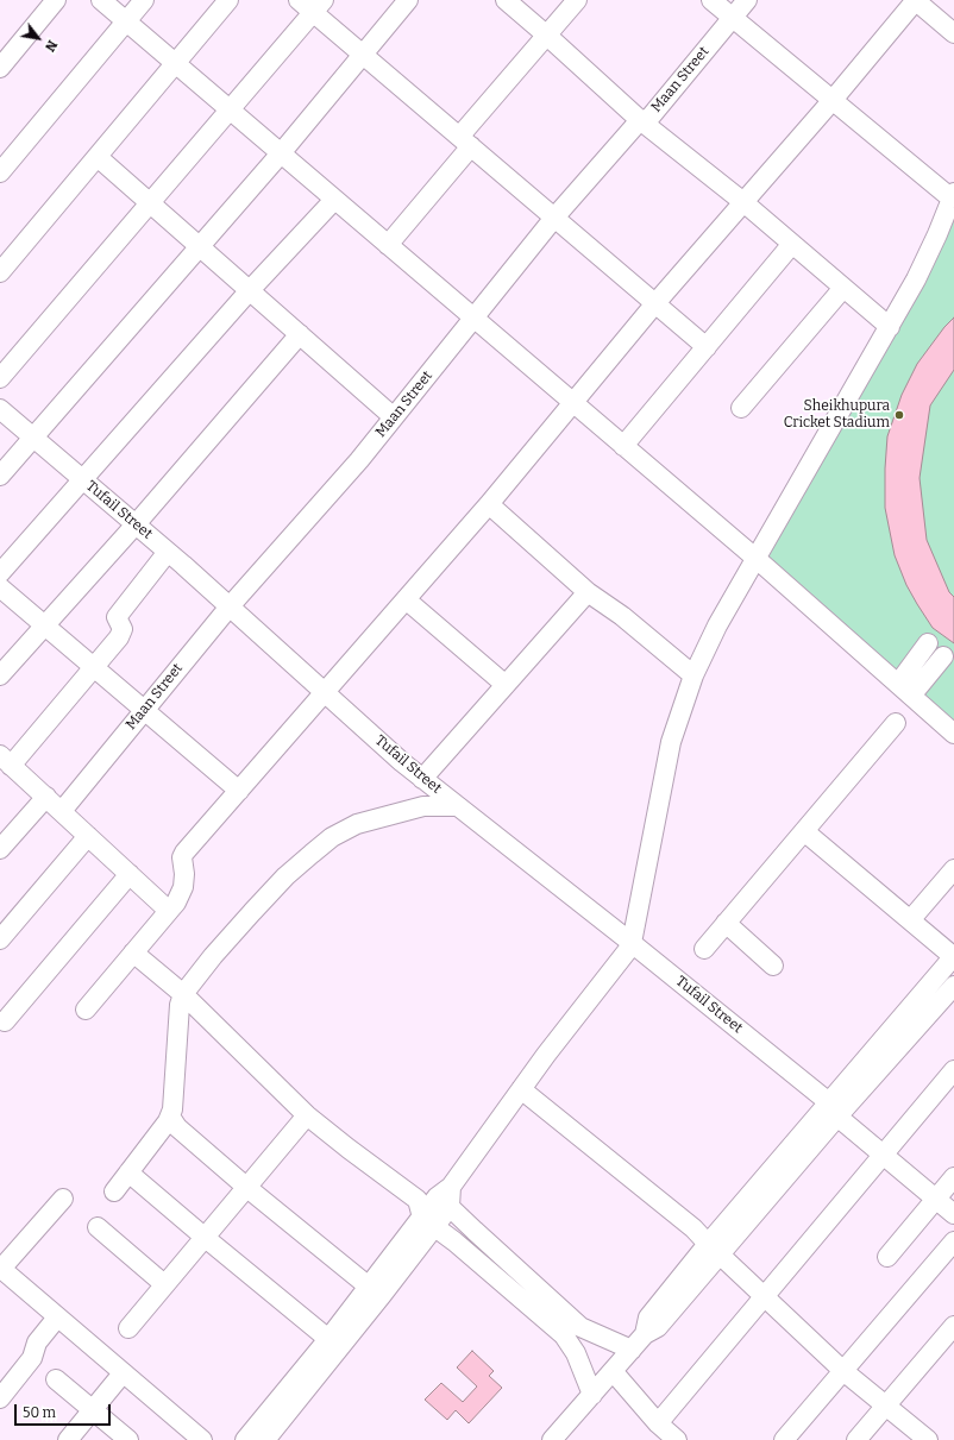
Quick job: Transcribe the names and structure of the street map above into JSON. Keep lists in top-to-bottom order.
{
  "streets": {
    "street": ["Maan Street", "Tufail Street"]
  },
  "crossings": [
    ["Maan Street", "Tufail Street"]
  ],
  "places": ["Sheikhupura Cricket Stadium"],
  "scale_bar": "50 m",
  "north": "bottom right"
}
